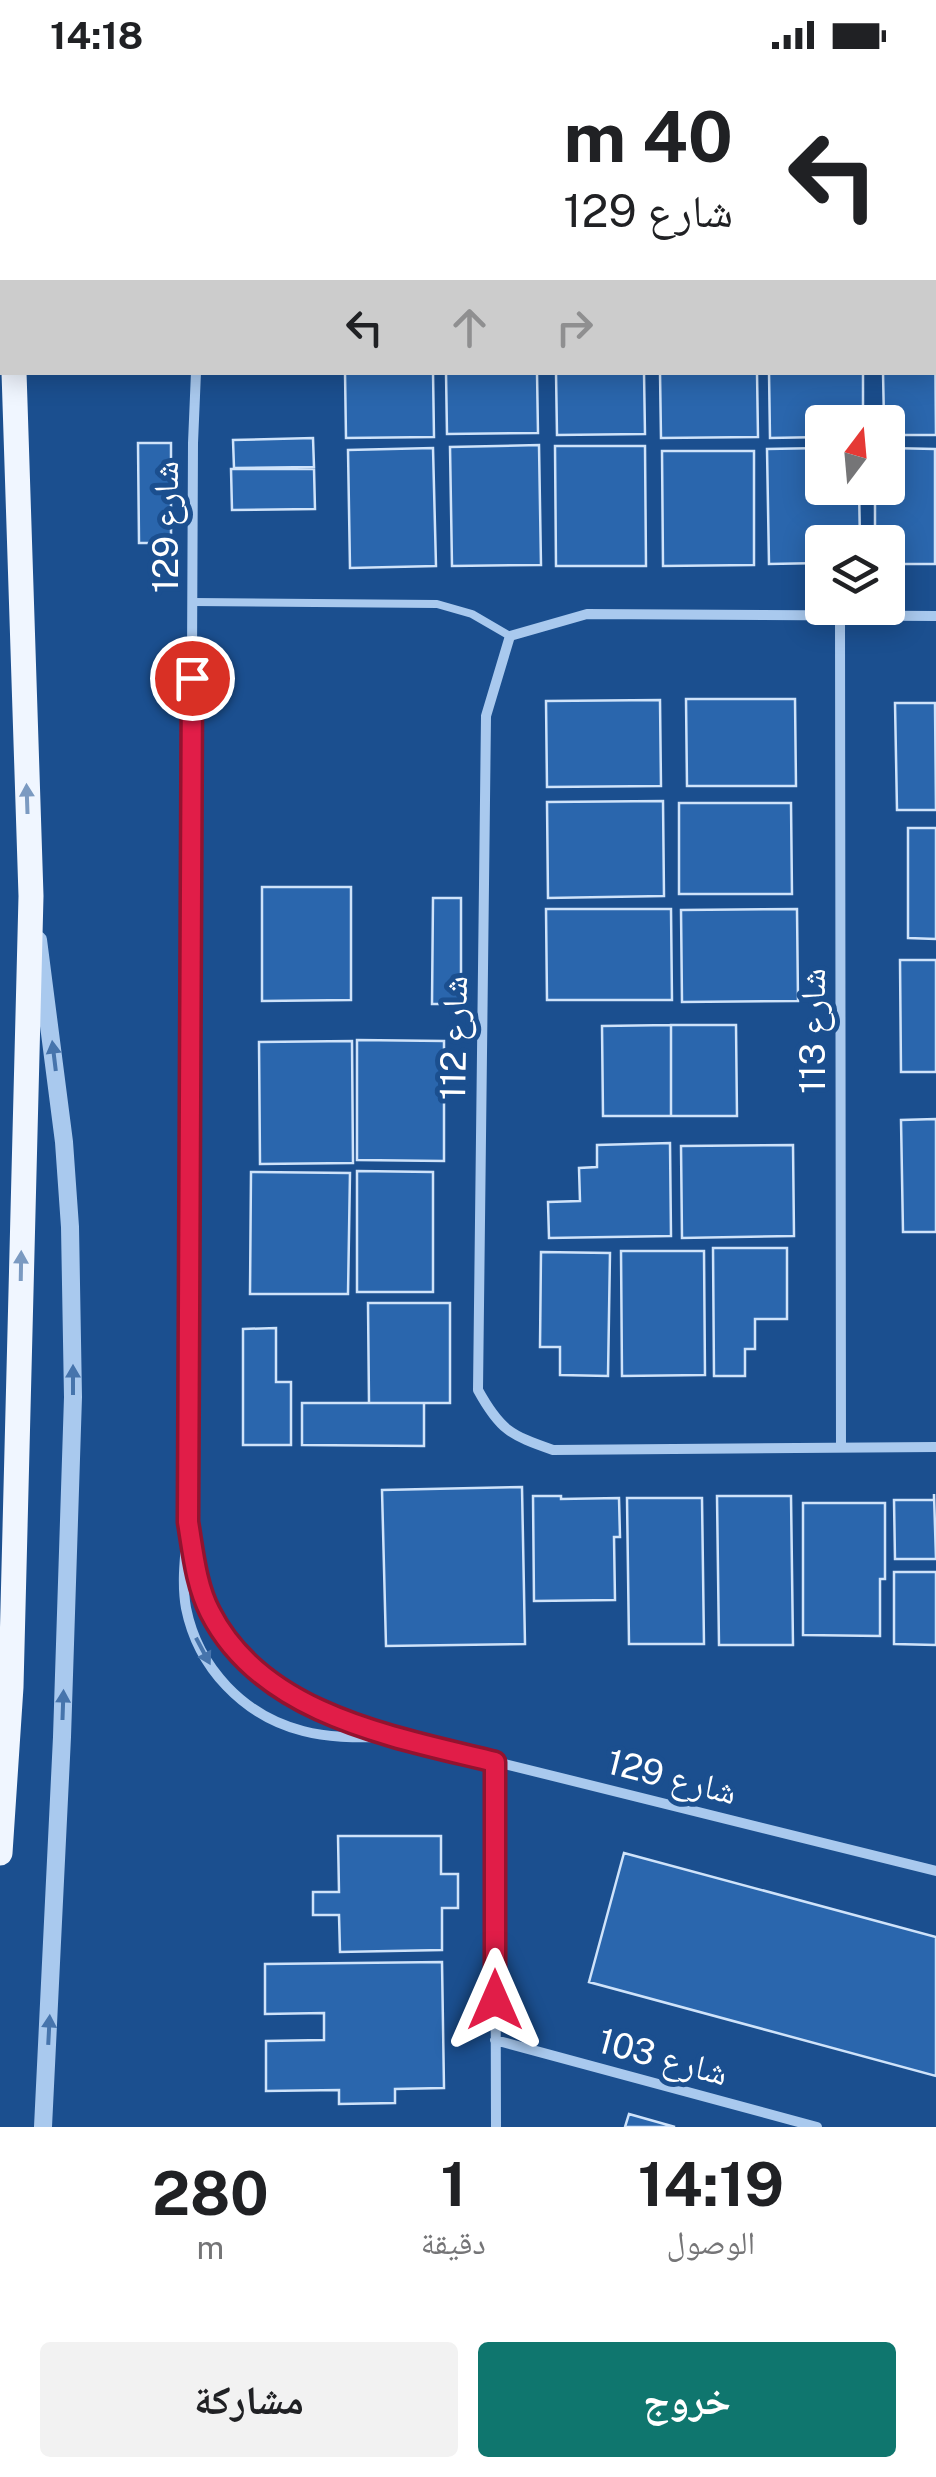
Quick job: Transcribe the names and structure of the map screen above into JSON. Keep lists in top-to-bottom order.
{
  "streets": {
    "street": [
      "شارع 129",
      "شارع 113",
      "شارع 112",
      "شارع 103"
    ]
  },
  "crossings": [
    ["شارع 113", "شارع 112"]
  ],
  "north": "top",
  "page": {
    "status": "14:18",
    "turn": ["40 m", "شارع 129"],
    "eta": [
      "14:19",
      "الوصول",
      "1",
      "دقيقة",
      "280",
      "m"
    ],
    "buttons": ["خروج", "مشاركة"]
  }
}
